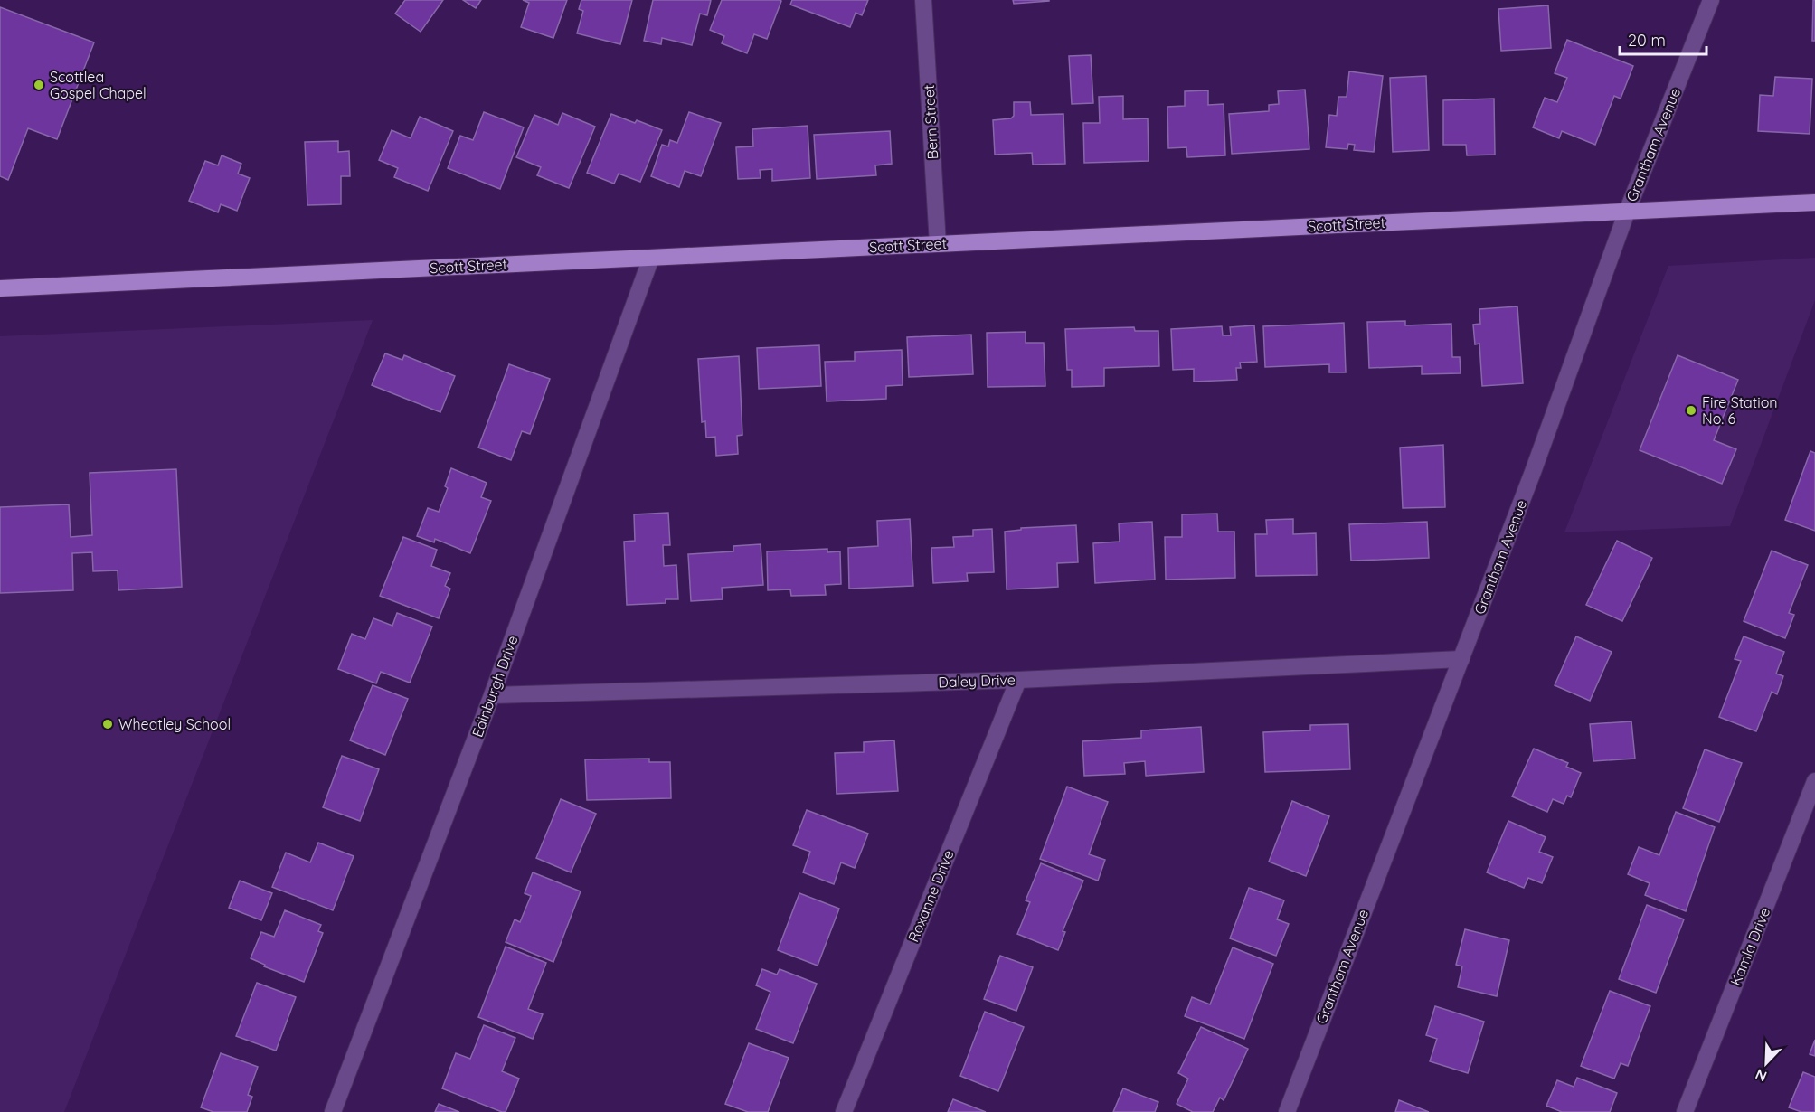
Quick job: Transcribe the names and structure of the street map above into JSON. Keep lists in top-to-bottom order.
{
  "streets": {
    "main road": ["Scott Street"],
    "street": [
      "Bern Street",
      "Grantham Avenue",
      "Daley Drive",
      "Edinburgh Drive",
      "Roxanne Drive",
      "Kamla Drive"
    ]
  },
  "crossings": [
    ["Bern Street", "Scott Street"],
    ["Grantham Avenue", "Scott Street"],
    ["Grantham Avenue", "Daley Drive"],
    ["Scott Street", "Edinburgh Drive"],
    ["Daley Drive", "Edinburgh Drive"],
    ["Daley Drive", "Roxanne Drive"]
  ],
  "places": ["Scottlea Gospel Chapel", "Fire Station No. 6", "Wheatley School"],
  "scale_bar": "20 m",
  "north": "bottom left"
}
